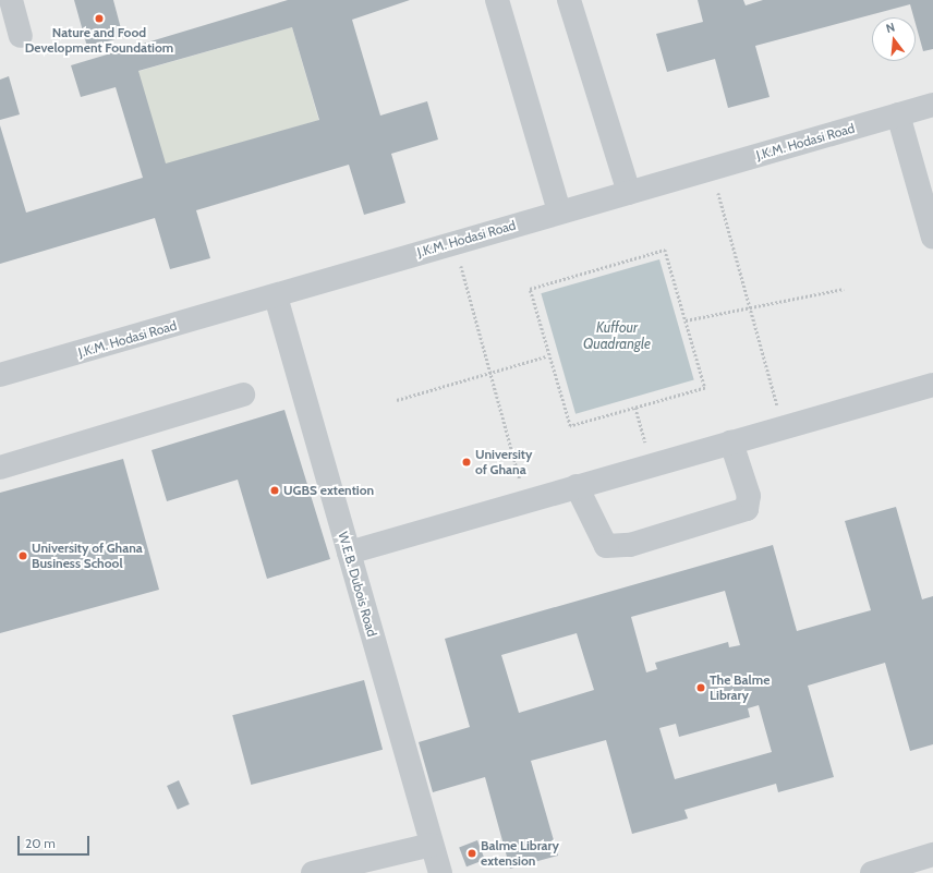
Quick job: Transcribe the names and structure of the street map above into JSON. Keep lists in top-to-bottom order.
{
  "streets": {
    "street": ["J.K.M. Hodasi Road", "W.E.B. Dubois Road"]
  },
  "crossings": [
    ["J.K.M. Hodasi Road", "W.E.B. Dubois Road"]
  ],
  "water": ["Kuffour Quadrangle"],
  "places": [
    "Nature and Food Development Foundatiom",
    "University of Ghana",
    "UGBS extention",
    "University of Ghana Business School",
    "The Balme Library",
    "Balme Library extension"
  ],
  "scale_bar": "20 m",
  "north": "top"
}
